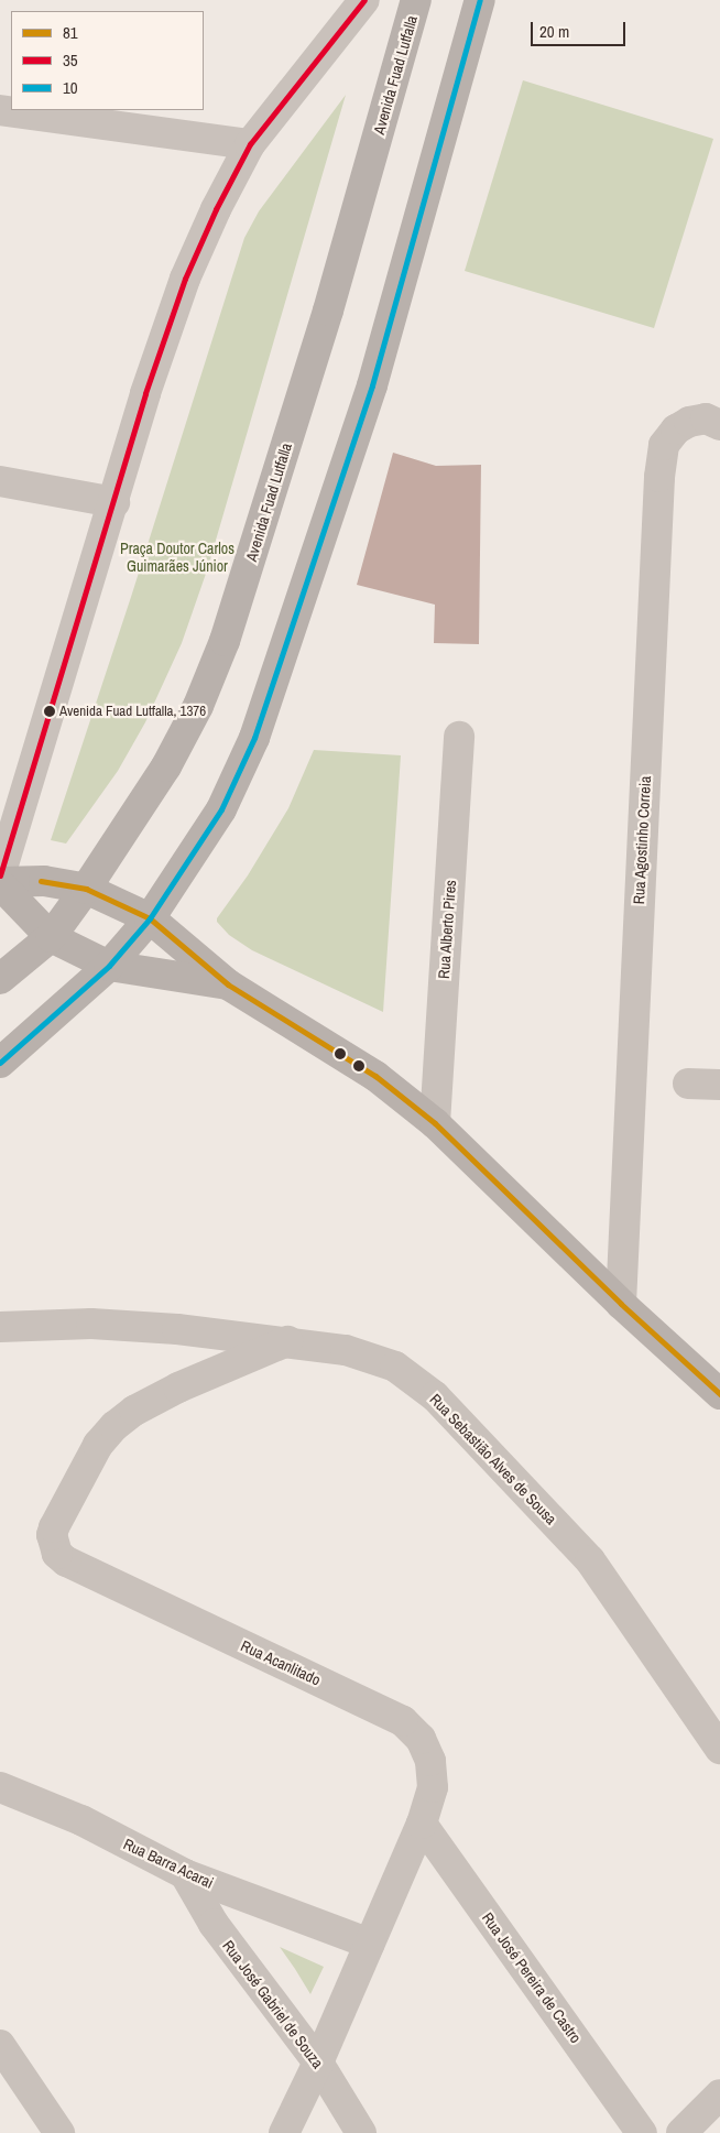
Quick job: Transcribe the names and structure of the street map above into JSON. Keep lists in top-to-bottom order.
{
  "streets": {
    "main road": ["Avenida Fuad Lutfalla"],
    "street": [
      "Rua Agostinho Correia",
      "Rua Alberto Pires",
      "Rua Sebastião Alves de Sousa",
      "Rua Acanlitado",
      "Rua Barra Acarai",
      "Rua José Pereira de Castro",
      "Rua José Gabriel de Souza"
    ]
  },
  "crossings": [
    ["Rua Sebastião Alves de Sousa", "Rua Acanlitado"],
    ["Rua Acanlitado", "Rua Barra Acarai"],
    ["Rua Acanlitado", "Rua José Pereira de Castro"],
    ["Rua Acanlitado", "Rua José Gabriel de Souza"],
    ["Rua Barra Acarai", "Rua José Gabriel de Souza"]
  ],
  "parks": ["Praça Doutor Carlos Guimarães Júnior"],
  "places": ["Avenida Fuad Lutfalla, 1376"],
  "lines": ["transit line 35", "transit line 10", "transit line 81"],
  "legend": ["81", "35", "10"],
  "scale_bar": "20 m"
}
